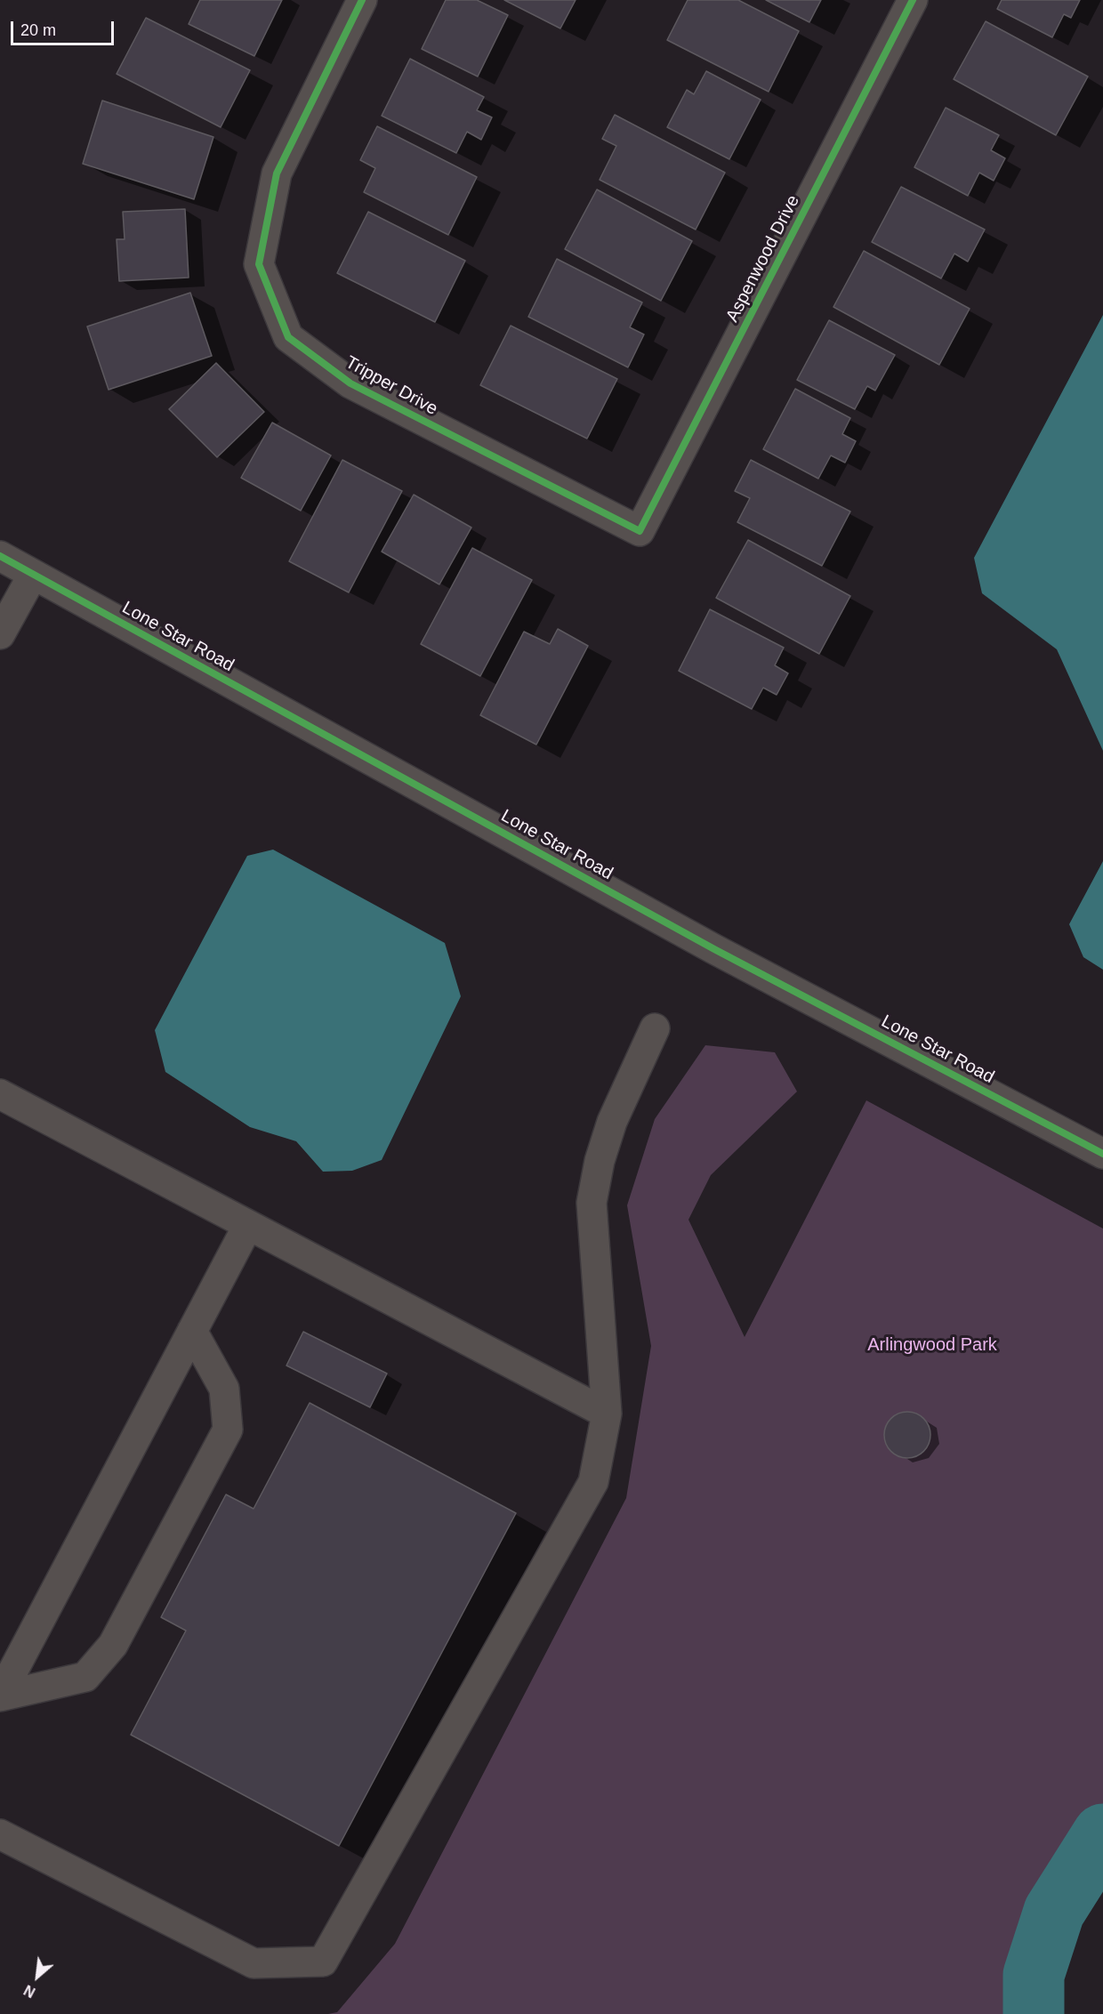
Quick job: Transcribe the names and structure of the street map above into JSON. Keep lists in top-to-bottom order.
{
  "streets": {
    "street": ["Aspenwood Drive", "Tripper Drive", "Lone Star Road"]
  },
  "crossings": [
    ["Aspenwood Drive", "Tripper Drive"]
  ],
  "parks": ["Arlingwood Park"],
  "scale_bar": "20 m",
  "north": "bottom left"
}
